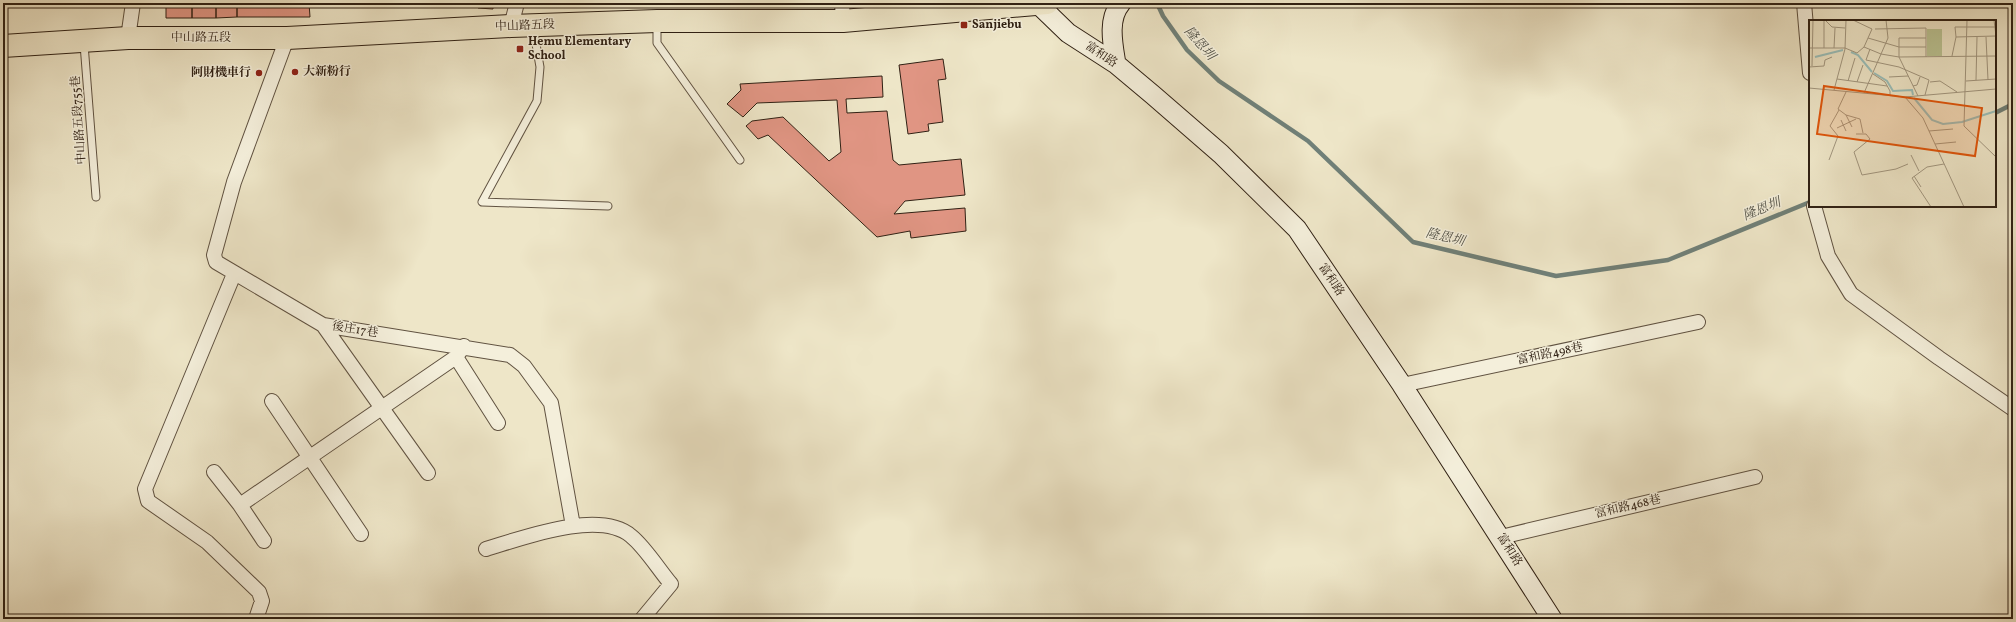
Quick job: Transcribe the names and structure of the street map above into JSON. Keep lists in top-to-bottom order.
{
  "streets": {
    "main road": ["中山路五段"],
    "street": [
      "富和路",
      "後庄17巷",
      "富和路498巷",
      "富和路468巷"
    ],
    "lane": ["中山路五段755巷"]
  },
  "crossings": [
    ["中山路五段", "富和路"],
    ["中山路五段", "中山路五段755巷"],
    ["中山路五段", "後庄17巷"],
    ["富和路", "富和路498巷"],
    ["富和路", "富和路468巷"]
  ],
  "water": ["隆恩圳"],
  "places": {
    "transit": ["Sanjiebu", "Hemu Elementary School"],
    "other": ["大新粉行", "阿財機車行"]
  }
}
